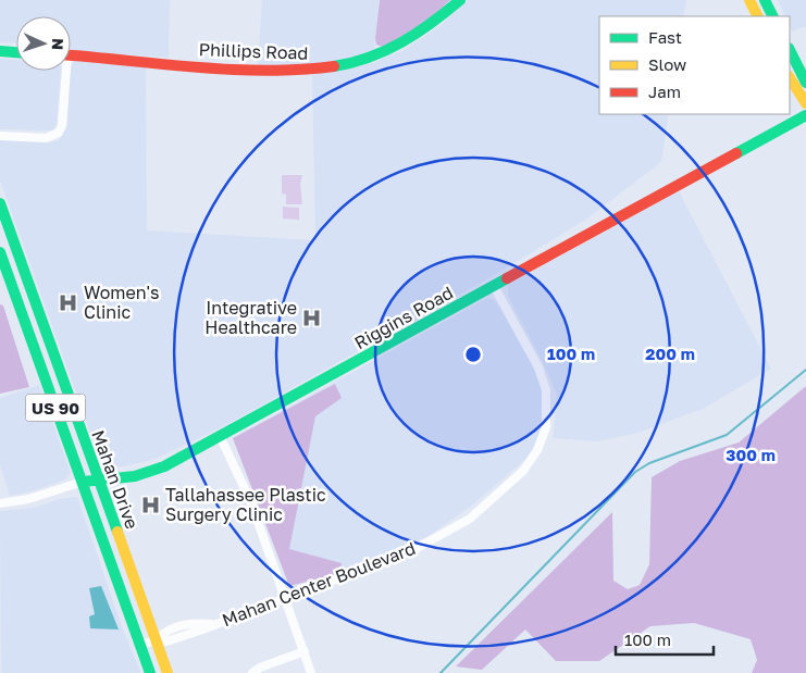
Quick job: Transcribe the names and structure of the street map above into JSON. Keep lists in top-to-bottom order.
{
  "streets": {
    "street": [
      "Phillips Road",
      "Riggins Road",
      "US 90",
      "Mahan Drive",
      "Mahan Center Boulevard"
    ]
  },
  "crossings": [
    ["Riggins Road", "Mahan Drive"],
    ["Riggins Road", "Mahan Center Boulevard"],
    ["Mahan Drive", "Mahan Center Boulevard"]
  ],
  "places": {
    "hospital": ["Women's Clinic", "Integrative Healthcare", "Tallahassee Plastic Surgery Clinic"]
  },
  "legend": ["Fast", "Slow", "Jam"],
  "scale_bar": "100 m",
  "north": "right",
  "rings": ["100 m", "200 m", "300 m"]
}
